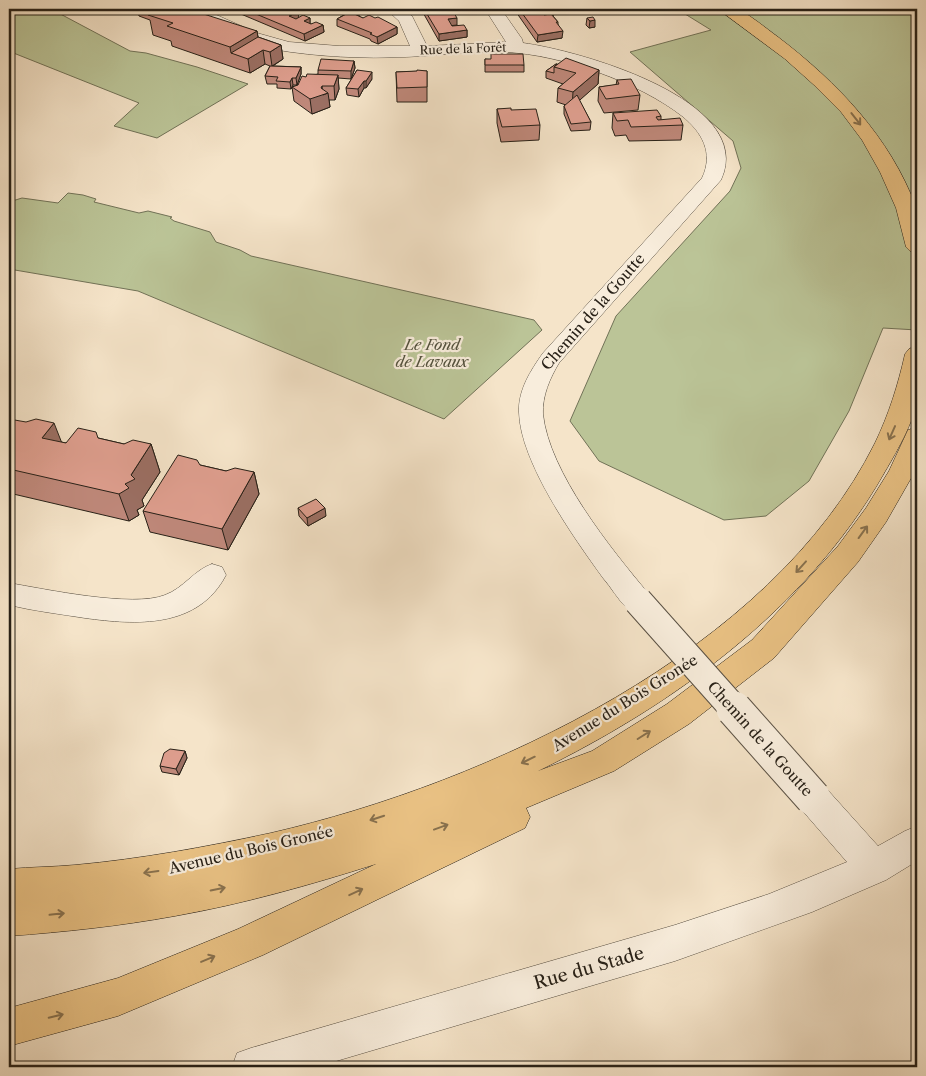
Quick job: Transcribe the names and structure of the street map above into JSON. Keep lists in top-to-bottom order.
{
  "streets": {
    "main road": ["Avenue du Bois Gronée"],
    "street": ["Rue de la Forêt", "Chemin de la Goutte", "Rue du Stade"]
  },
  "crossings": [
    ["Rue de la Forêt", "Chemin de la Goutte"],
    ["Chemin de la Goutte", "Rue du Stade"]
  ],
  "parks": ["Le Fond de Lavaux"]
}
